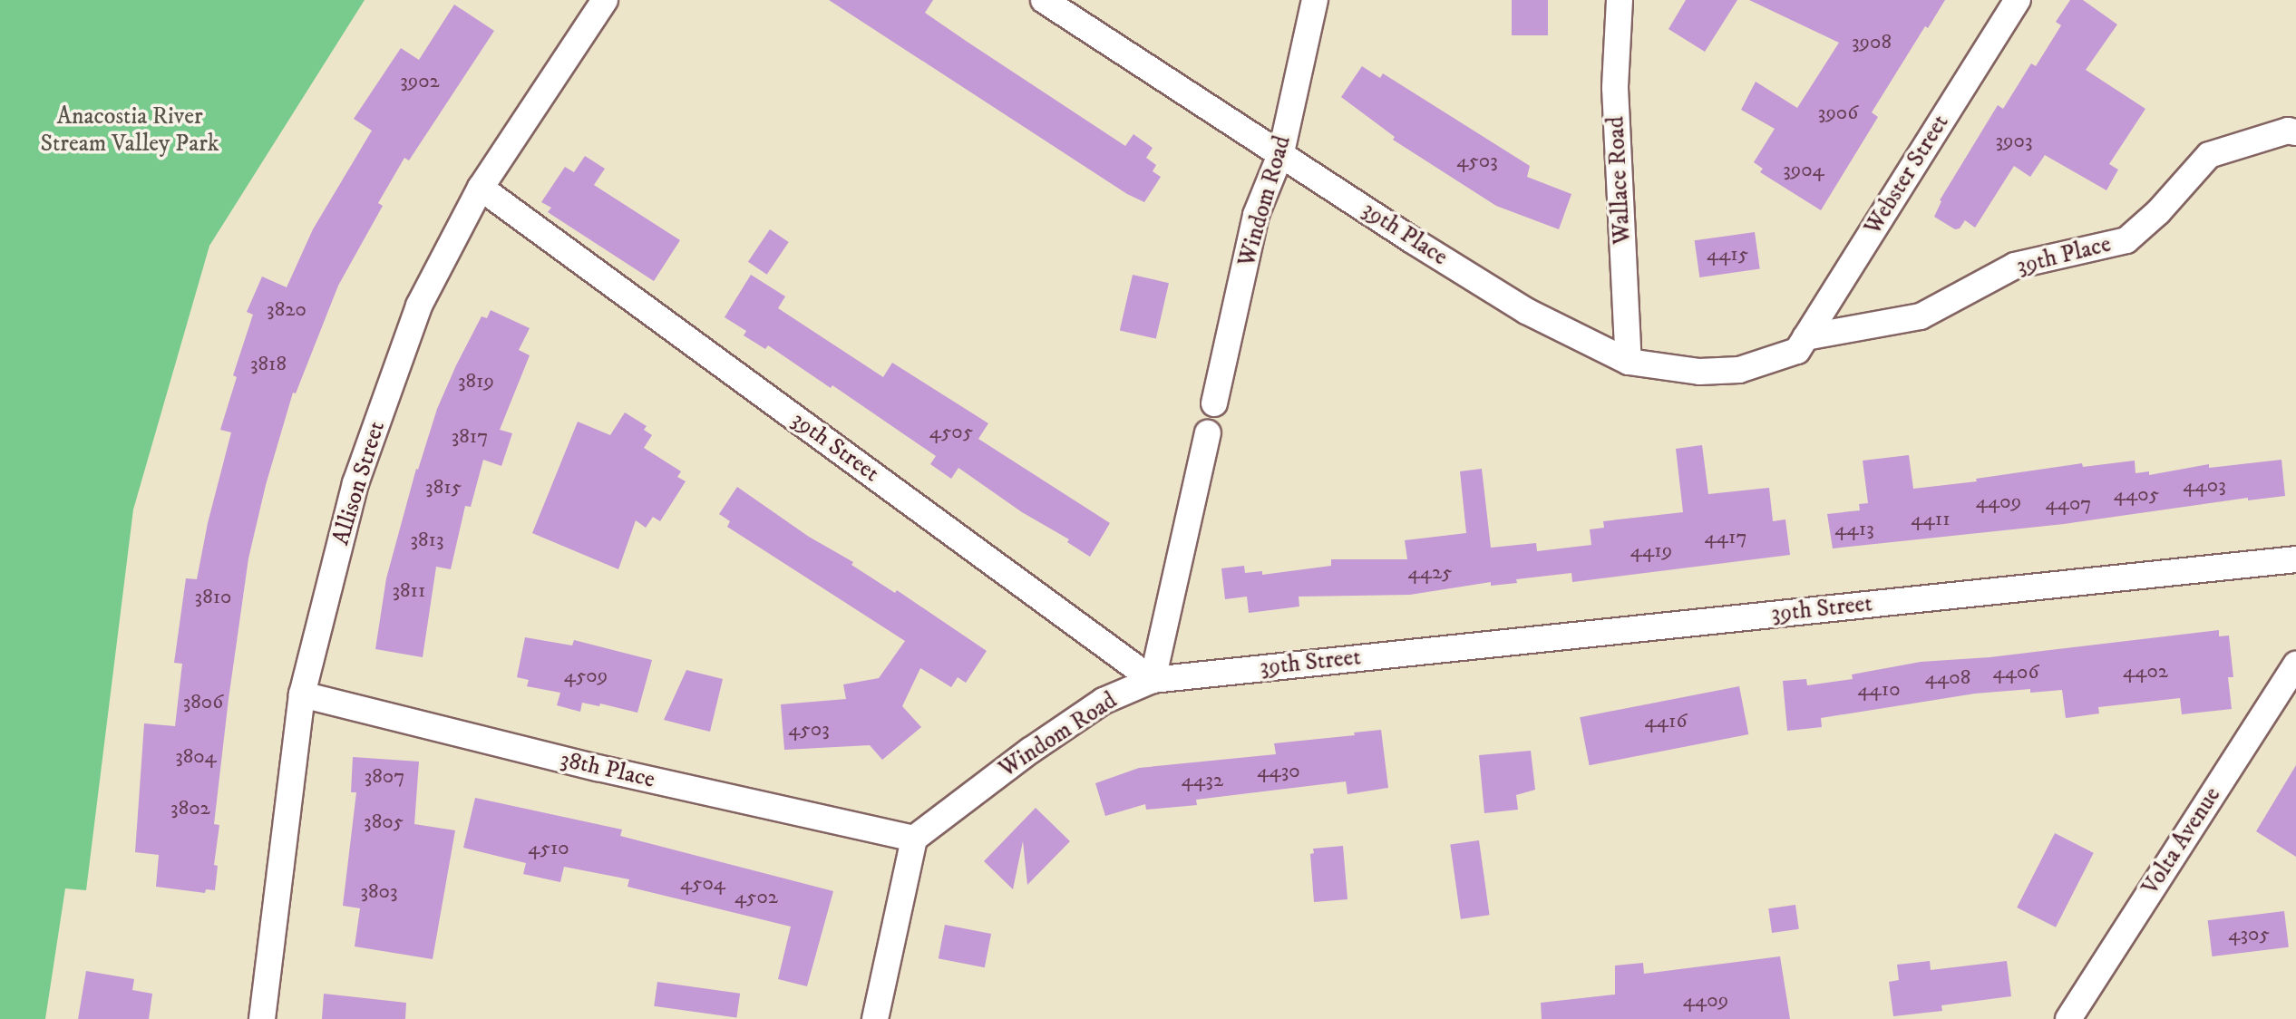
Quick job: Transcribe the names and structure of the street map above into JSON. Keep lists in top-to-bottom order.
{
  "streets": {
    "street": [
      "Webster Street",
      "Wallace Road",
      "Windom Road",
      "39th Place",
      "39th Street",
      "Allison Street",
      "38th Place",
      "Volta Avenue"
    ]
  },
  "crossings": [
    ["Webster Street", "39th Place"],
    ["Wallace Road", "39th Place"],
    ["Windom Road", "39th Place"],
    ["Windom Road", "39th Street"],
    ["Windom Road", "38th Place"],
    ["39th Street", "Allison Street"],
    ["Allison Street", "38th Place"]
  ],
  "parks": ["Anacostia River Stream Valley Park"],
  "house_numbers": [
    "3908",
    "3902",
    "3906",
    "3903",
    "4503",
    "3904",
    "4415",
    "3820",
    "3818",
    "3819",
    "4505",
    "3817",
    "4403",
    "3815",
    "4405",
    "4409",
    "4407",
    "4411",
    "4413",
    "4417",
    "3813",
    "4419",
    "4425",
    "3811",
    "3810",
    "4402",
    "4406",
    "4509",
    "4408",
    "4410",
    "3806",
    "4416",
    "4503",
    "3804",
    "4430",
    "3807",
    "4432",
    "3802",
    "3805",
    "4510",
    "4504",
    "3803",
    "4502",
    "4305",
    "4409"
  ]
}
